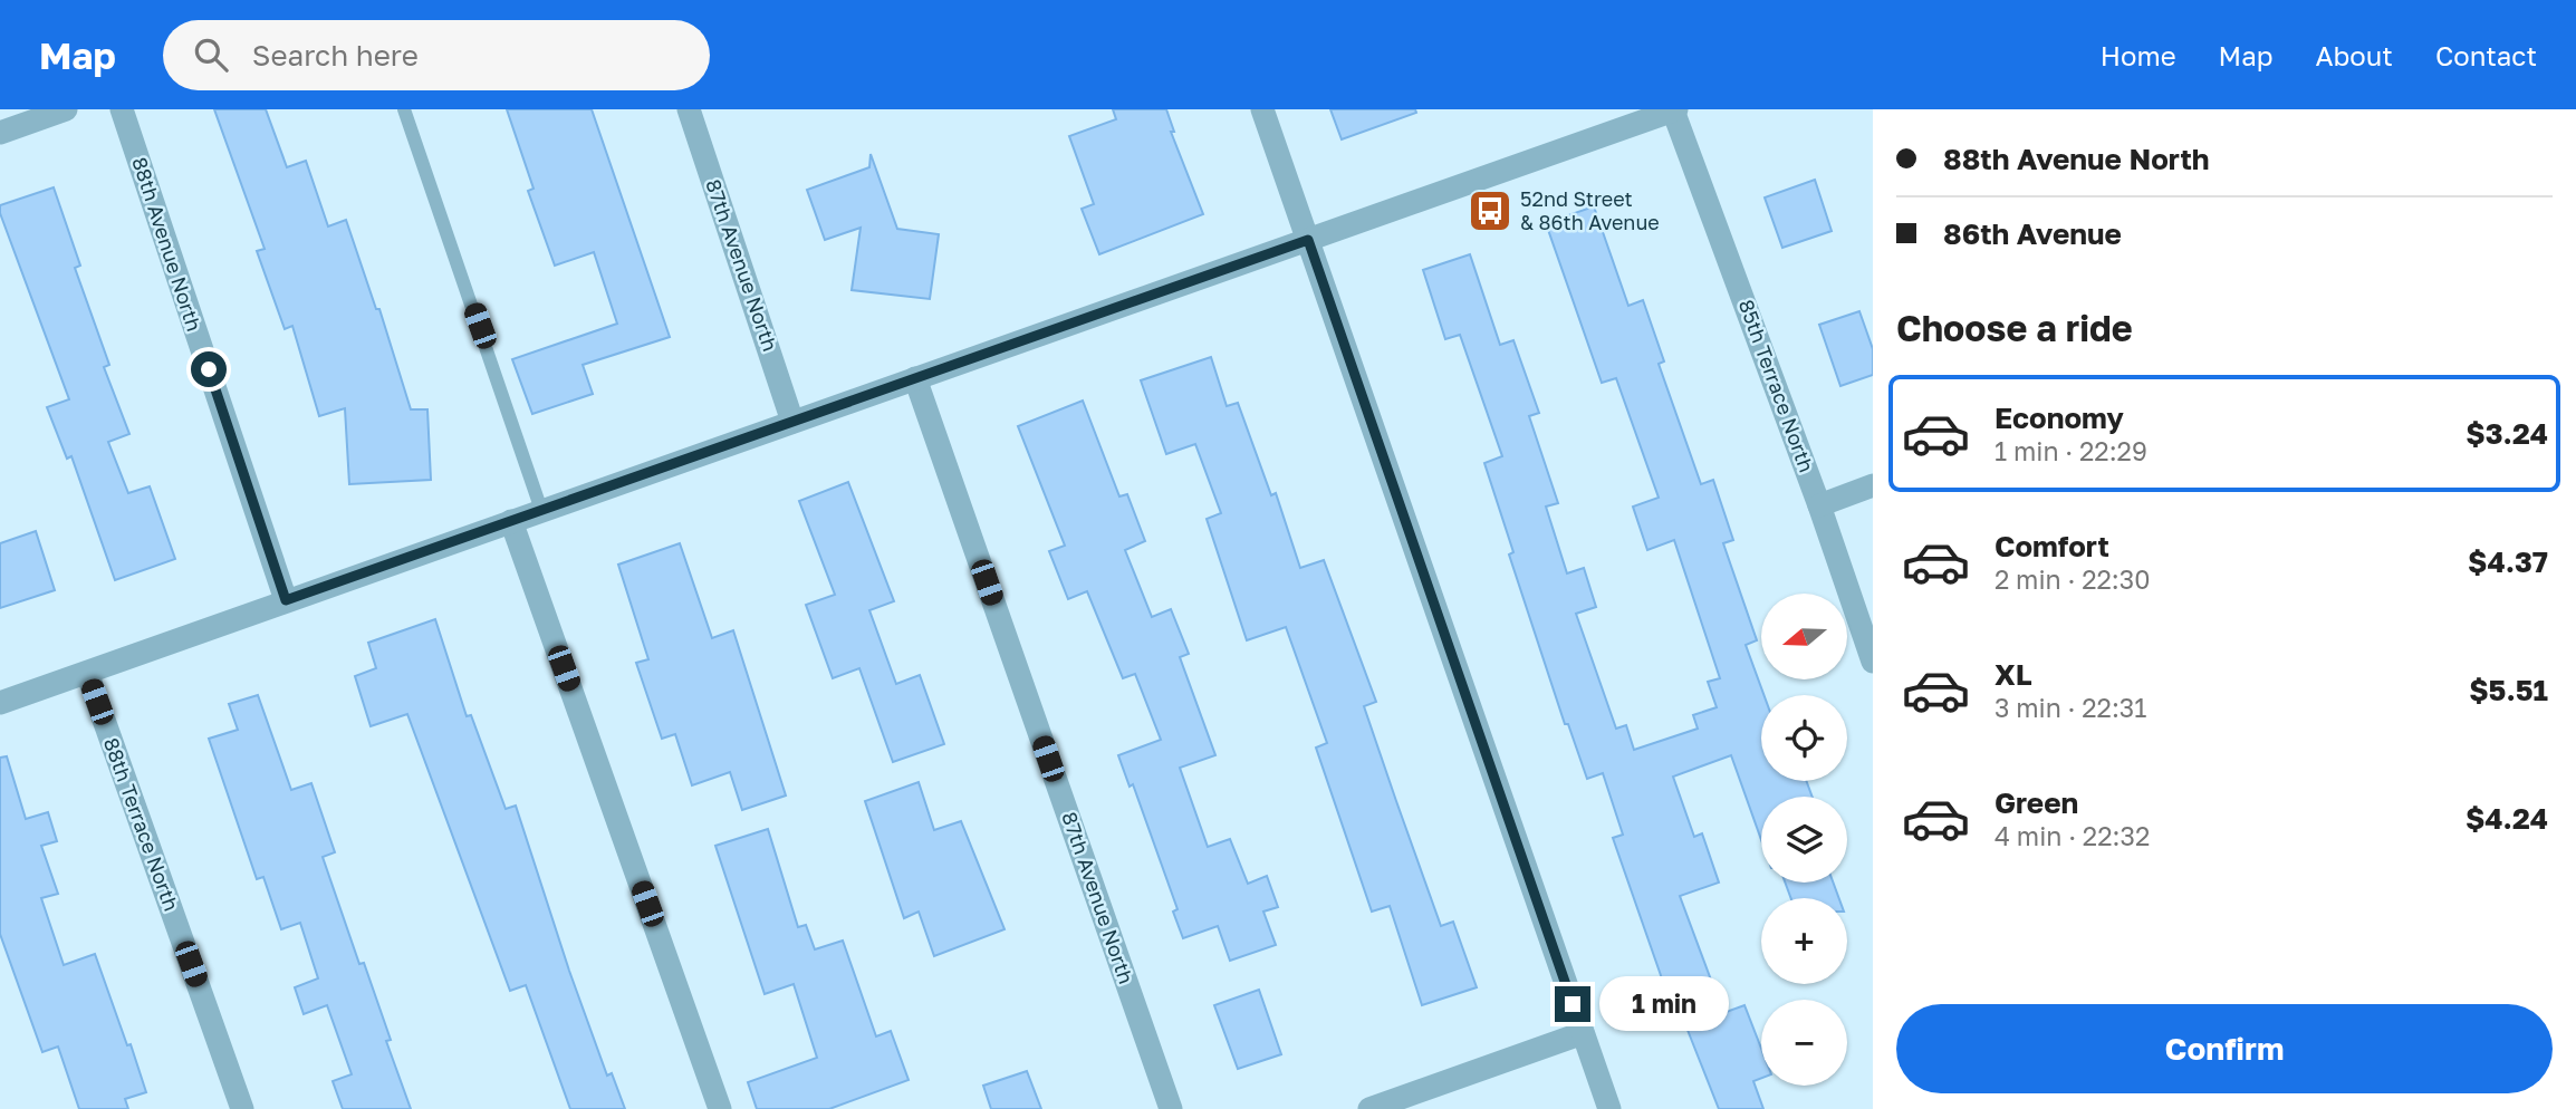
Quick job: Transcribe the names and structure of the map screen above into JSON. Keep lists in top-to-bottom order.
{
  "streets": {
    "street": [
      "88th Avenue North",
      "87th Avenue North",
      "85th Terrace North",
      "88th Terrace North"
    ]
  },
  "places": {
    "bus stop": ["52nd Street & 86th Avenue"]
  },
  "north": "left",
  "page": {
    "header": "Map",
    "search": "Search here",
    "nav": [
      "Home",
      "Map",
      "About",
      "Contact"
    ],
    "banner": ["88th Avenue North", "86th Avenue"],
    "heading": "Choose a ride",
    "list": [
      {
        "name": "Economy",
        "note": "1 min · 22:29",
        "value": "$3.24"
      },
      {
        "name": "Comfort",
        "note": "2 min · 22:30",
        "value": "$4.37"
      },
      {
        "name": "XL",
        "note": "3 min · 22:31",
        "value": "$5.51"
      },
      {
        "name": "Green",
        "note": "4 min · 22:32",
        "value": "$4.24"
      }
    ],
    "map_buttons": ["+", "−"],
    "bubble": "1 min",
    "buttons": "Confirm"
  }
}
